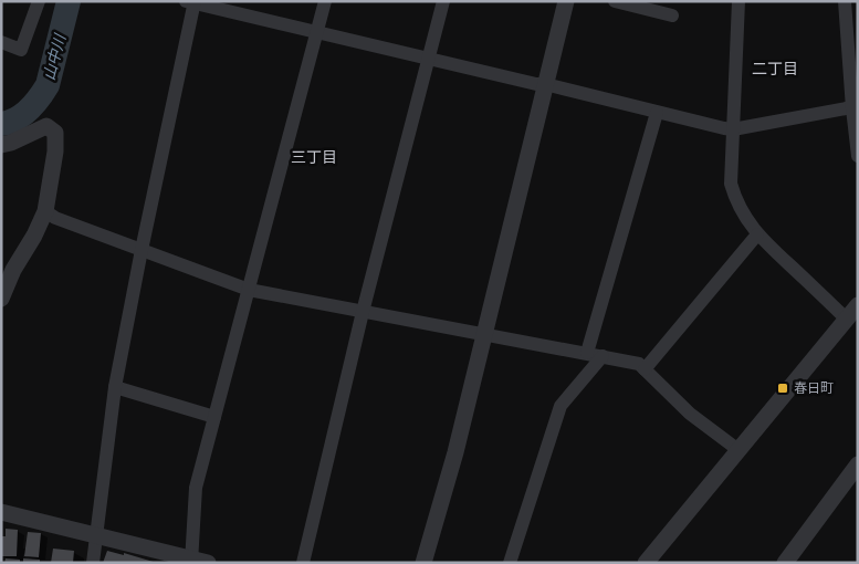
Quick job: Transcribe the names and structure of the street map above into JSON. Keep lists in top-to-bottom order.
{
  "districts": ["二丁目", "三丁目"],
  "water": ["山中川"],
  "places": {
    "transit": ["春日町"]
  }
}
